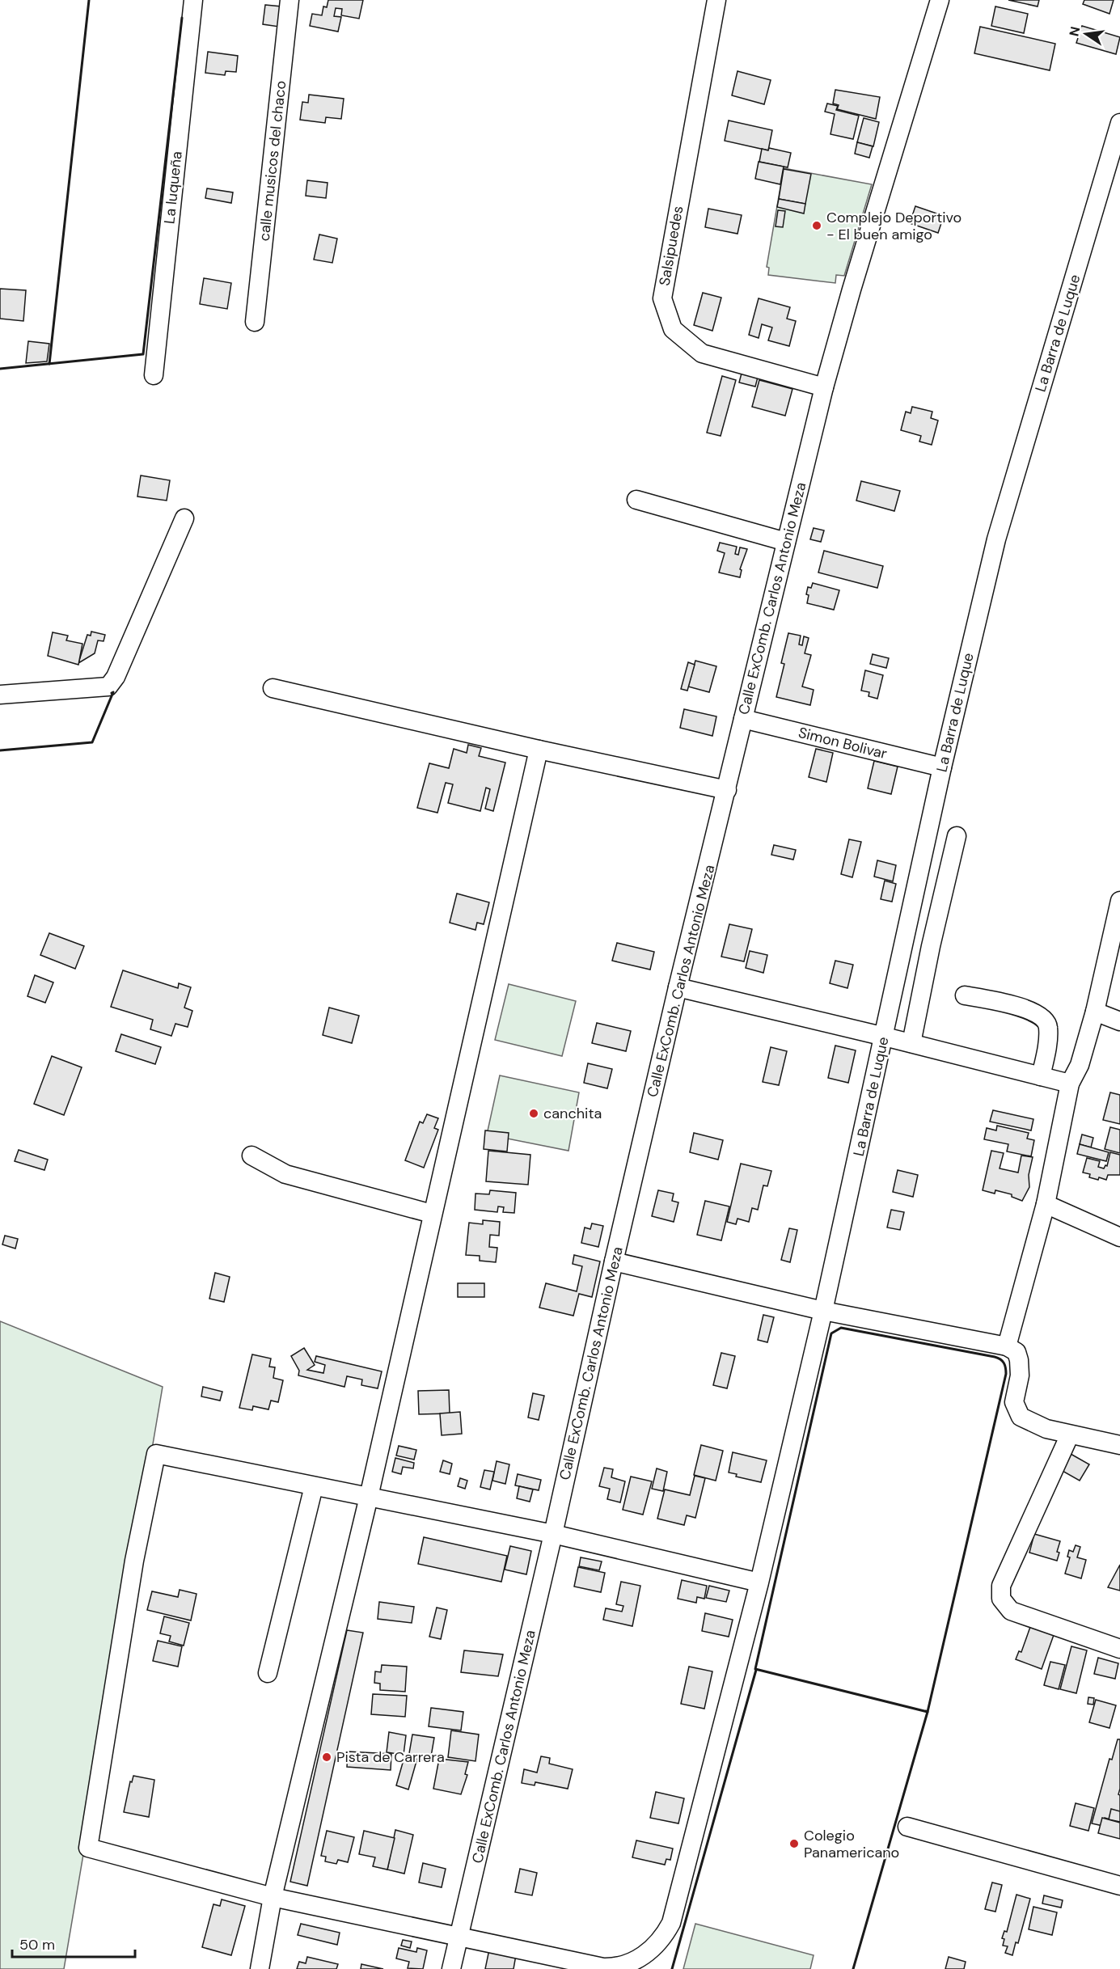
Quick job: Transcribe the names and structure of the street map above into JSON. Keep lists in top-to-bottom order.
{
  "streets": {
    "street": [
      "calle musicos del chaco",
      "La luqueña",
      "Salsipuedes",
      "La Barra de Luque",
      "Calle ExComb. Carlos Antonio Meza",
      "Simon Bolivar"
    ]
  },
  "crossings": [
    ["Salsipuedes", "Calle ExComb. Carlos Antonio Meza"],
    ["La Barra de Luque", "Calle ExComb. Carlos Antonio Meza"],
    ["La Barra de Luque", "Simon Bolivar"],
    ["Calle ExComb. Carlos Antonio Meza", "Simon Bolivar"]
  ],
  "places": [
    "Complejo Deportivo - El buen amigo",
    "canchita",
    "Pista de Carrera",
    "Colegio Panamericano"
  ],
  "scale_bar": "50 m",
  "north": "left"
}
